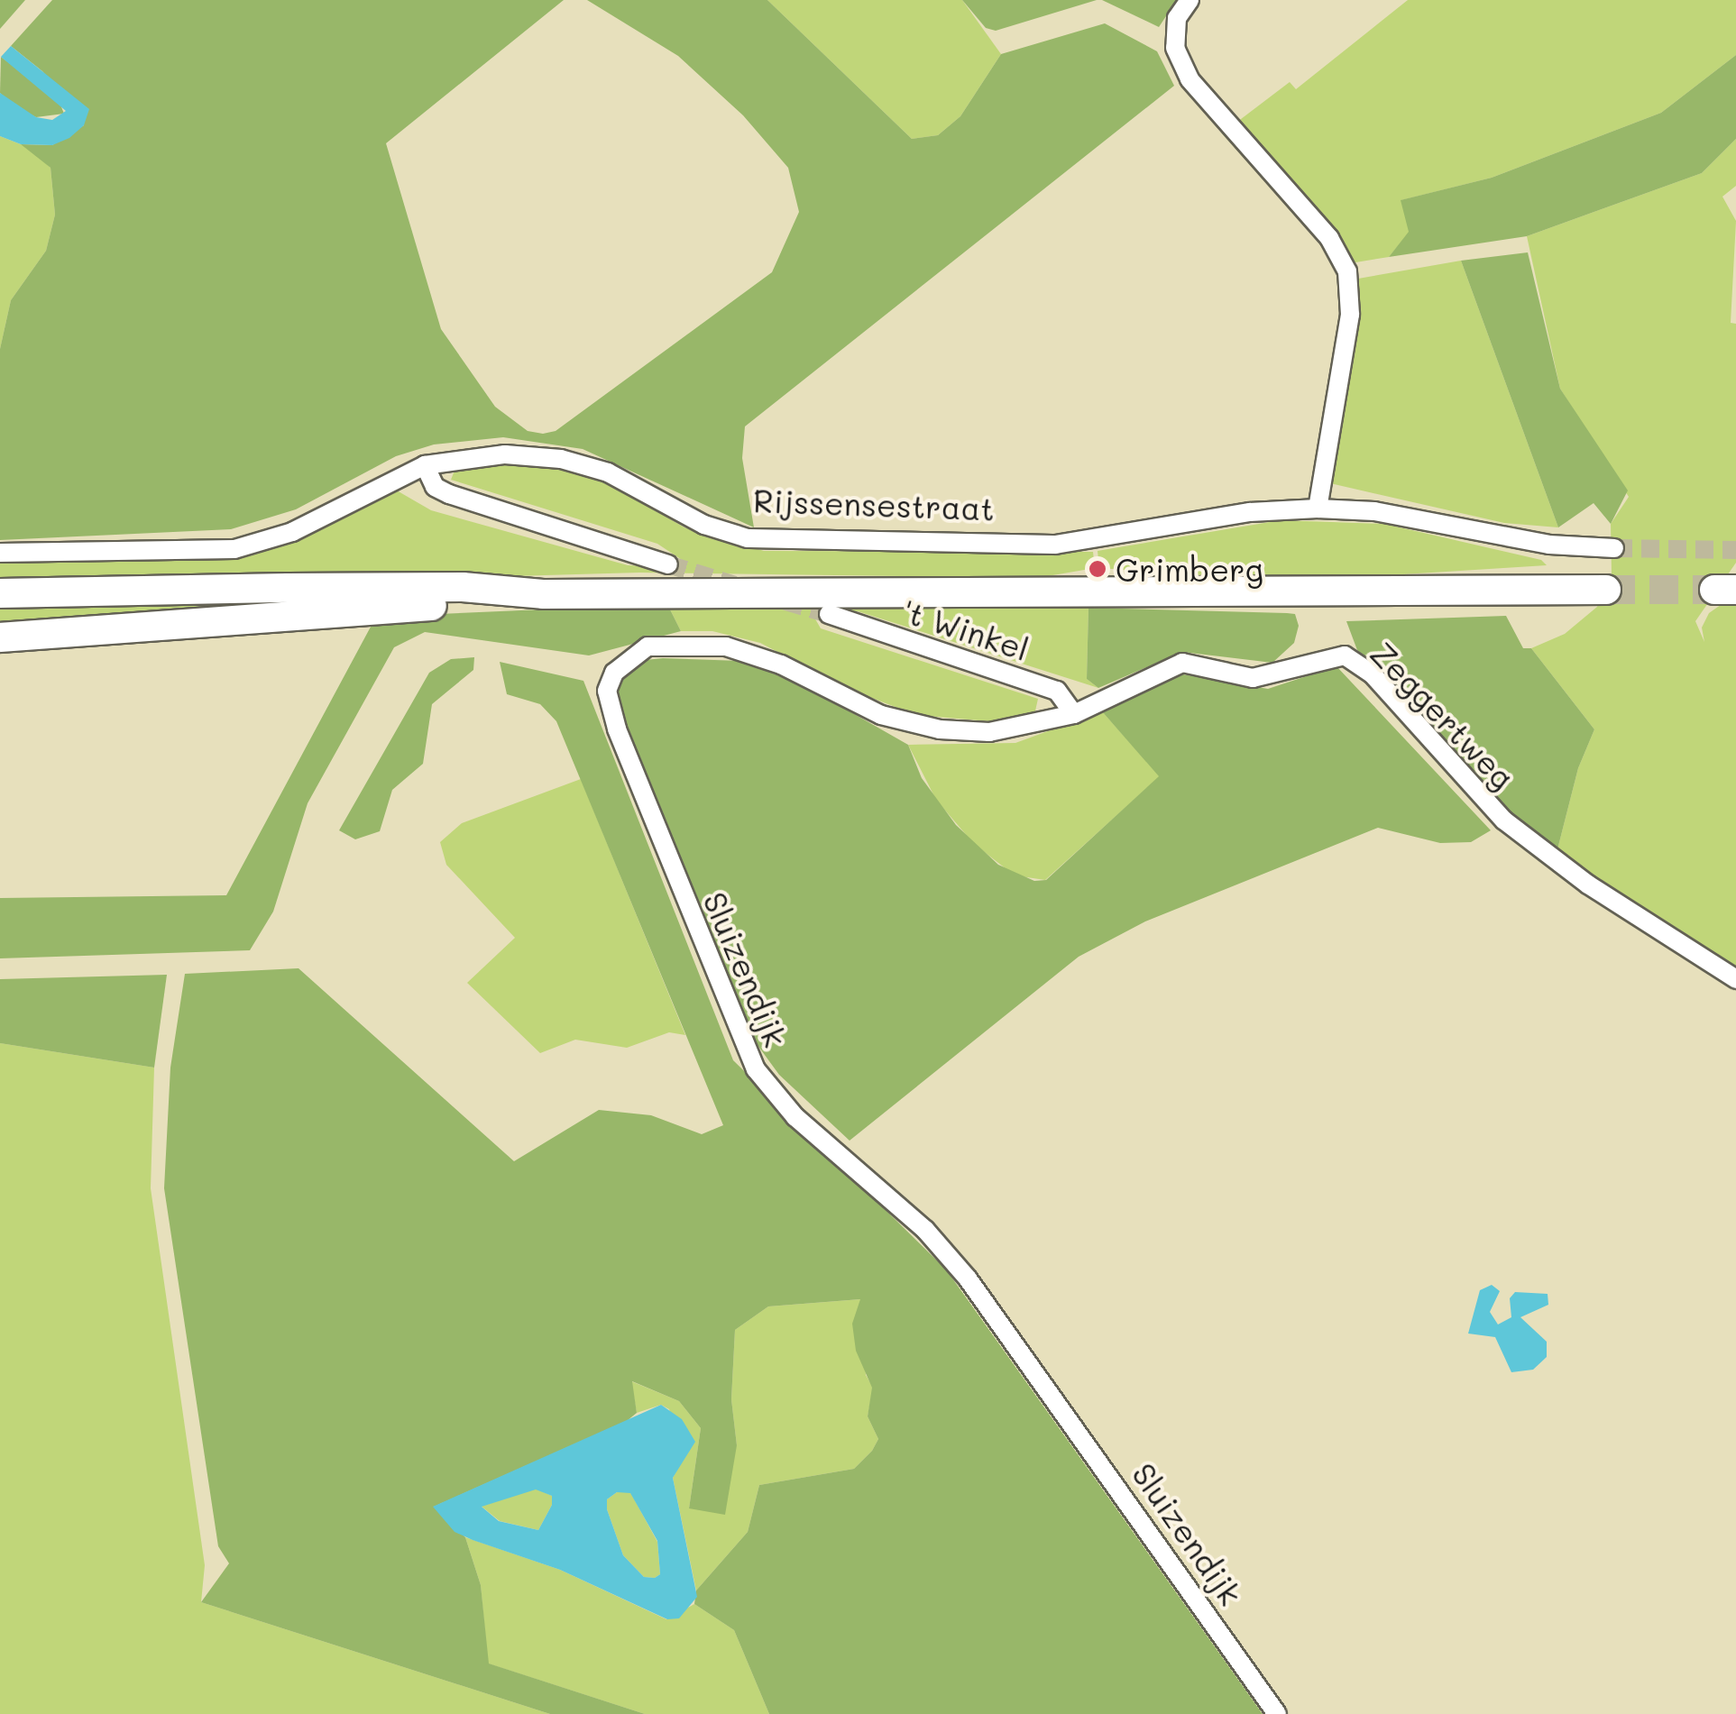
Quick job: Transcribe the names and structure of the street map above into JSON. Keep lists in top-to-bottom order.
{
  "streets": {
    "street": [
      "Rijssensestraat",
      "'t Winkel",
      "Zeggertweg",
      "Sluizendijk"
    ]
  },
  "crossings": [
    ["'t Winkel", "Zeggertweg"],
    ["'t Winkel", "Sluizendijk"],
    ["Zeggertweg", "Sluizendijk"]
  ],
  "places": ["Grimberg"]
}
